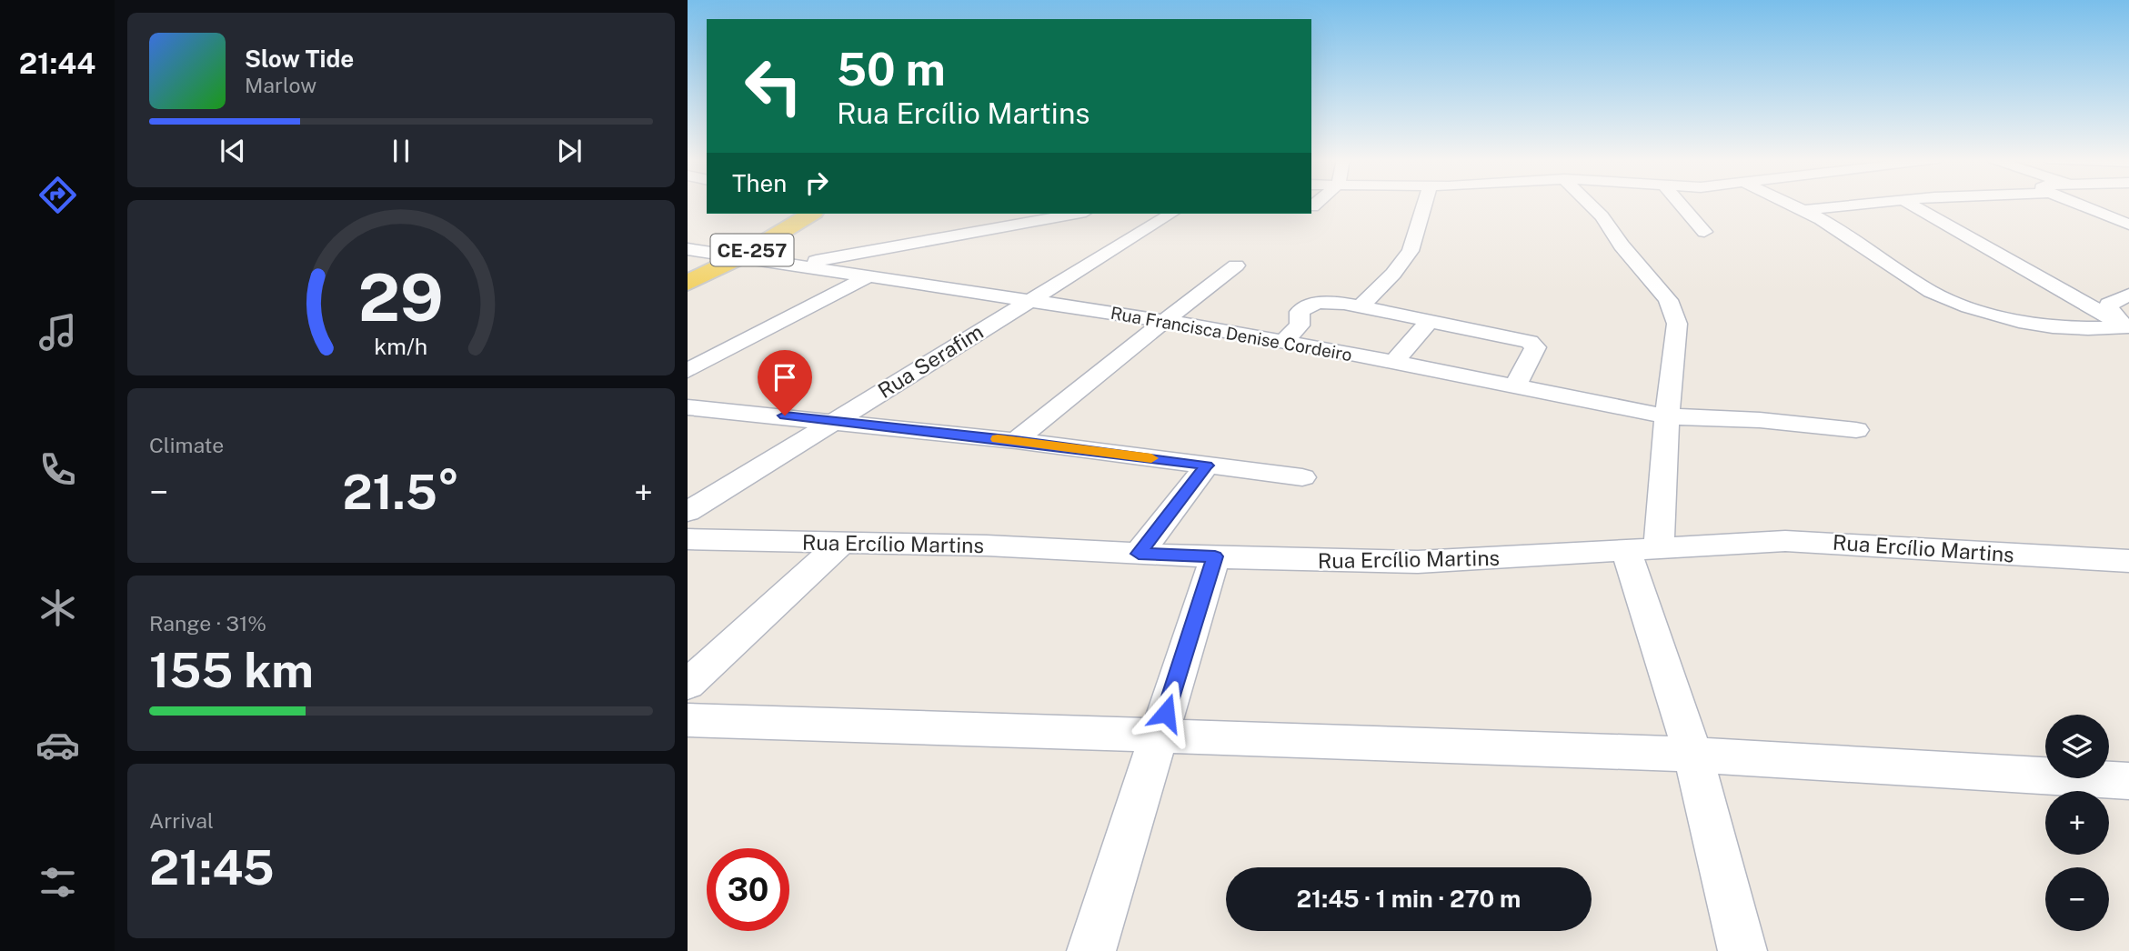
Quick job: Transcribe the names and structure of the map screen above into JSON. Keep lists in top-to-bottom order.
{
  "streets": {
    "main road": ["CE-257"],
    "street": ["Rua Francisca Denise Cordeiro", "Rua Serafim", "Rua Ercílio Martins"]
  },
  "crossings": [
    ["Rua Francisca Denise Cordeiro", "Rua Serafim"]
  ],
  "page": {
    "tabs": "21:44",
    "turn": ["50 m", "Rua Ercílio Martins"],
    "song": ["Slow Tide", "Marlow"],
    "then": "Then",
    "tile": [
      "Climate",
      ["Range · 31%", "155 km"],
      ["Arrival", "21:45"]
    ],
    "heat": ["−", "21.5°", "+"],
    "map_buttons": ["+", "−"],
    "limit": "30",
    "trip": "21:45 · 1 min · 270 m",
    "gauge": ["29", "km/h"]
  }
}
